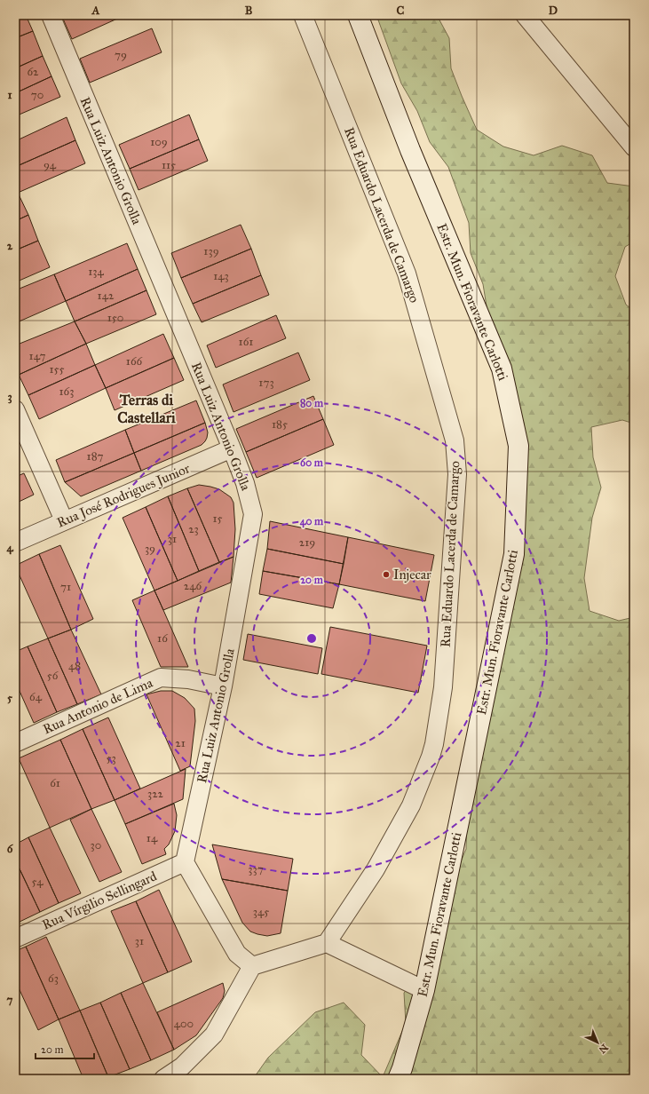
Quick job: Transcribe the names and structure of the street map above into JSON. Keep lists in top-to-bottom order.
{
  "streets": {
    "street": [
      "Rua Luiz Antonio Grolla",
      "Rua Eduardo Lacerda de Camargo",
      "Estr. Mun. Fioravante Carlotti",
      "Rua José Rodrigues Junior",
      "Rua Antonio de Lima",
      "Rua Vírgilio Sellingard"
    ]
  },
  "crossings": [
    ["Rua Luiz Antonio Grolla", "Rua José Rodrigues Junior"],
    ["Rua Luiz Antonio Grolla", "Rua Antonio de Lima"],
    ["Rua Luiz Antonio Grolla", "Rua Vírgilio Sellingard"]
  ],
  "districts": ["Terras di Castellari"],
  "places": ["Injecar"],
  "house_numbers": [
    "79",
    "62",
    "70",
    "109",
    "94",
    "115",
    "139",
    "134",
    "143",
    "142",
    "150",
    "161",
    "147",
    "166",
    "155",
    "173",
    "163",
    "185",
    "187",
    "15",
    "23",
    "31",
    "219",
    "39",
    "246",
    "71",
    "16",
    "48",
    "56",
    "64",
    "21",
    "53",
    "61",
    "322",
    "14",
    "30",
    "337",
    "54",
    "345",
    "31",
    "63",
    "400"
  ],
  "scale_bar": "20 m",
  "north": "bottom right",
  "grid": {
    "columns": [
      "A",
      "B",
      "C",
      "D"
    ],
    "rows": [
      "1",
      "2",
      "3",
      "4",
      "5",
      "6",
      "7"
    ]
  },
  "rings": [
    "80 m",
    "60 m",
    "40 m",
    "20 m"
  ]
}
